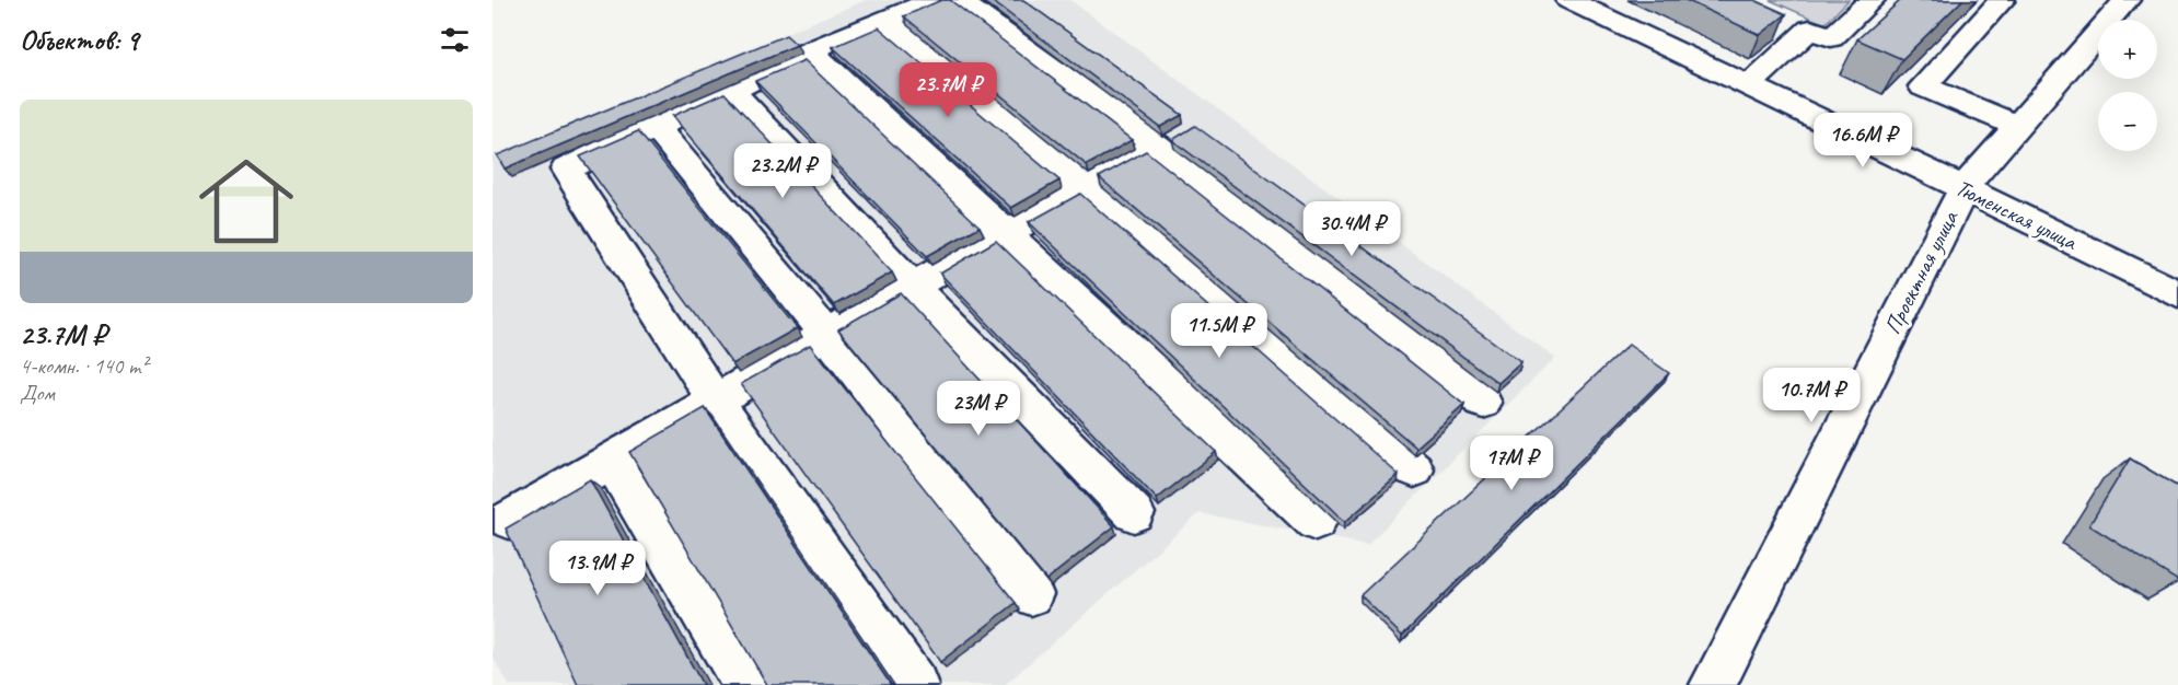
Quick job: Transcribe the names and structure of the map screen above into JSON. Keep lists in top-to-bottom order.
{
  "streets": {
    "street": ["Тюменская улица", "Проектная улица"]
  },
  "crossings": [
    ["Тюменская улица", "Проектная улица"]
  ],
  "page": {
    "heading": "Объектов: 9",
    "map_buttons": ["+", "−"],
    "price": [
      "23.7M ₽",
      "16.6M ₽",
      "23.2M ₽",
      "30.4M ₽",
      "11.5M ₽",
      "10.7M ₽",
      "23M ₽",
      "17M ₽",
      "13.9M ₽"
    ],
    "list": [
      {
        "name": "23.7M ₽",
        "note": "4-комн. · 140 m² · Дом"
      }
    ]
  }
}
